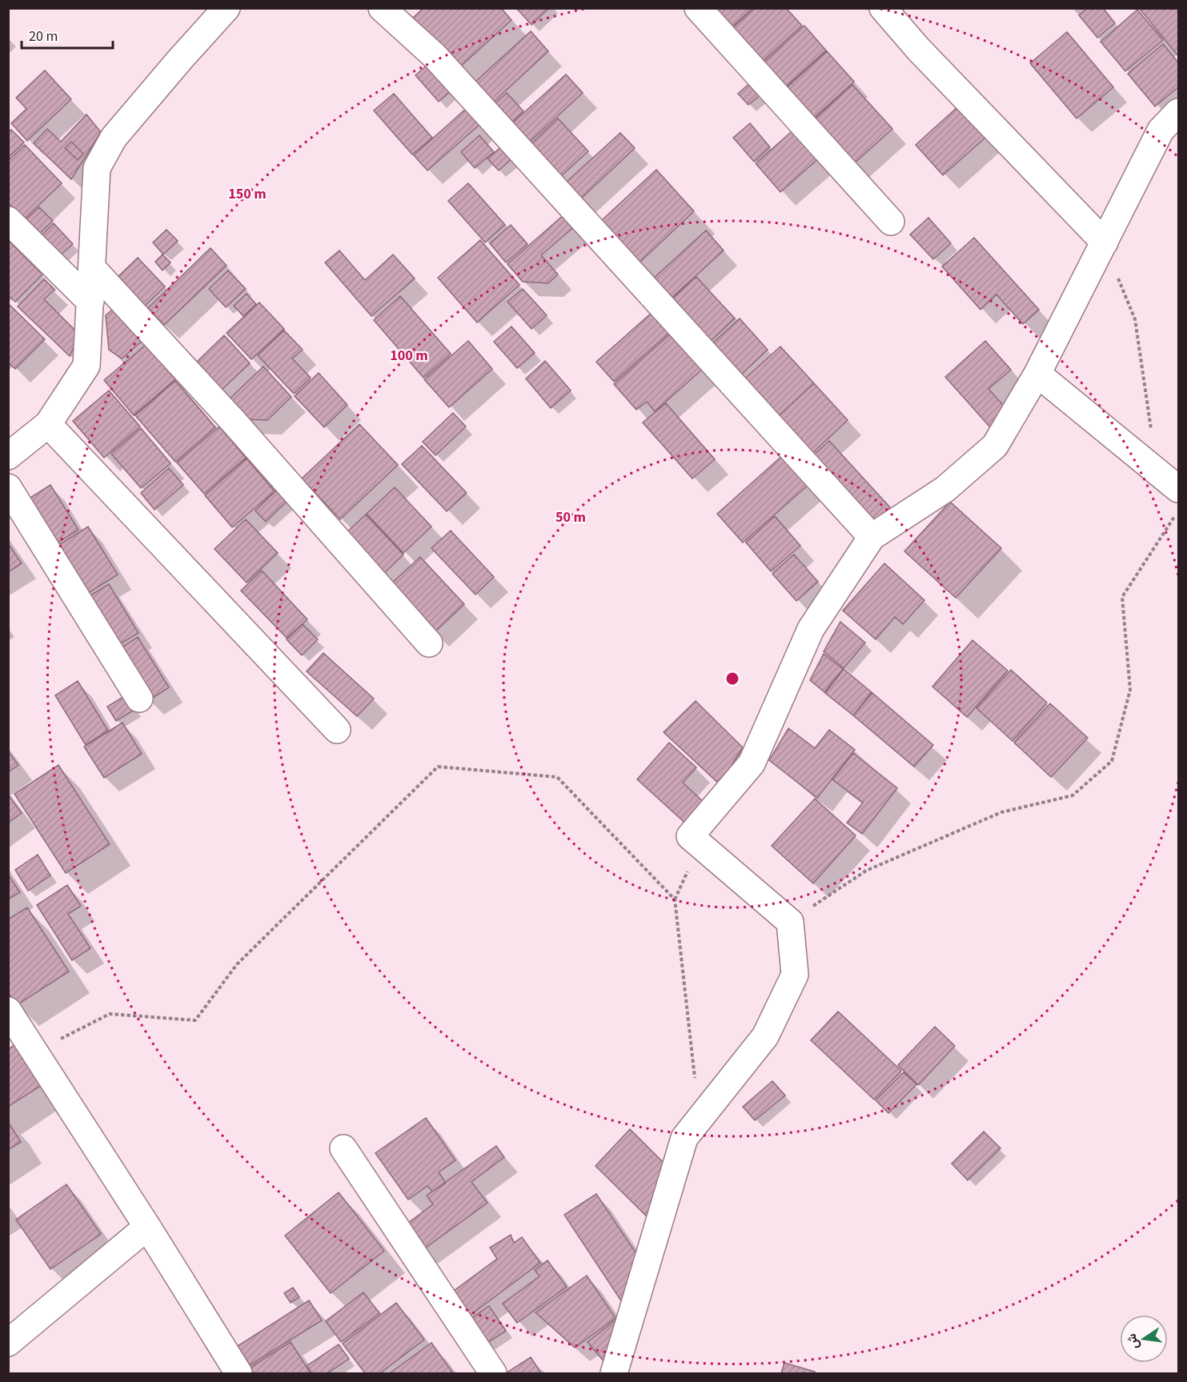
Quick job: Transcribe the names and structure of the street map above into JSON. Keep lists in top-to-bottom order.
{
  "scale_bar": "20 m",
  "north": "left",
  "rings": ["150 m", "100 m", "50 m"]
}
